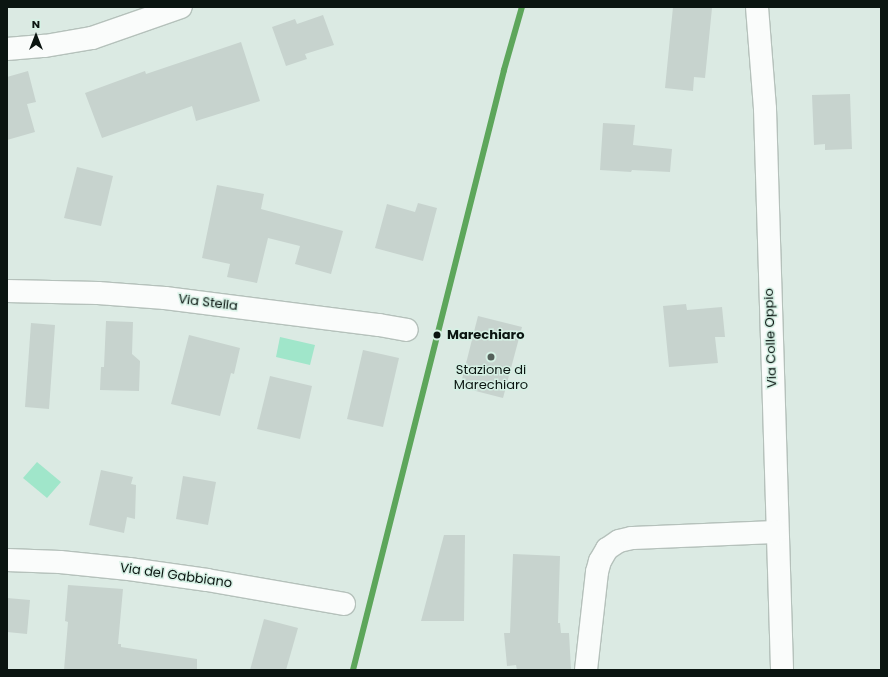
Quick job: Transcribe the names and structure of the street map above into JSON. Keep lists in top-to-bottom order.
{
  "streets": {
    "street": ["Via Stella", "Via Colle Oppio", "Via del Gabbiano"]
  },
  "places": ["Marechiaro", "Stazione di Marechiaro"],
  "north": "top"
}
